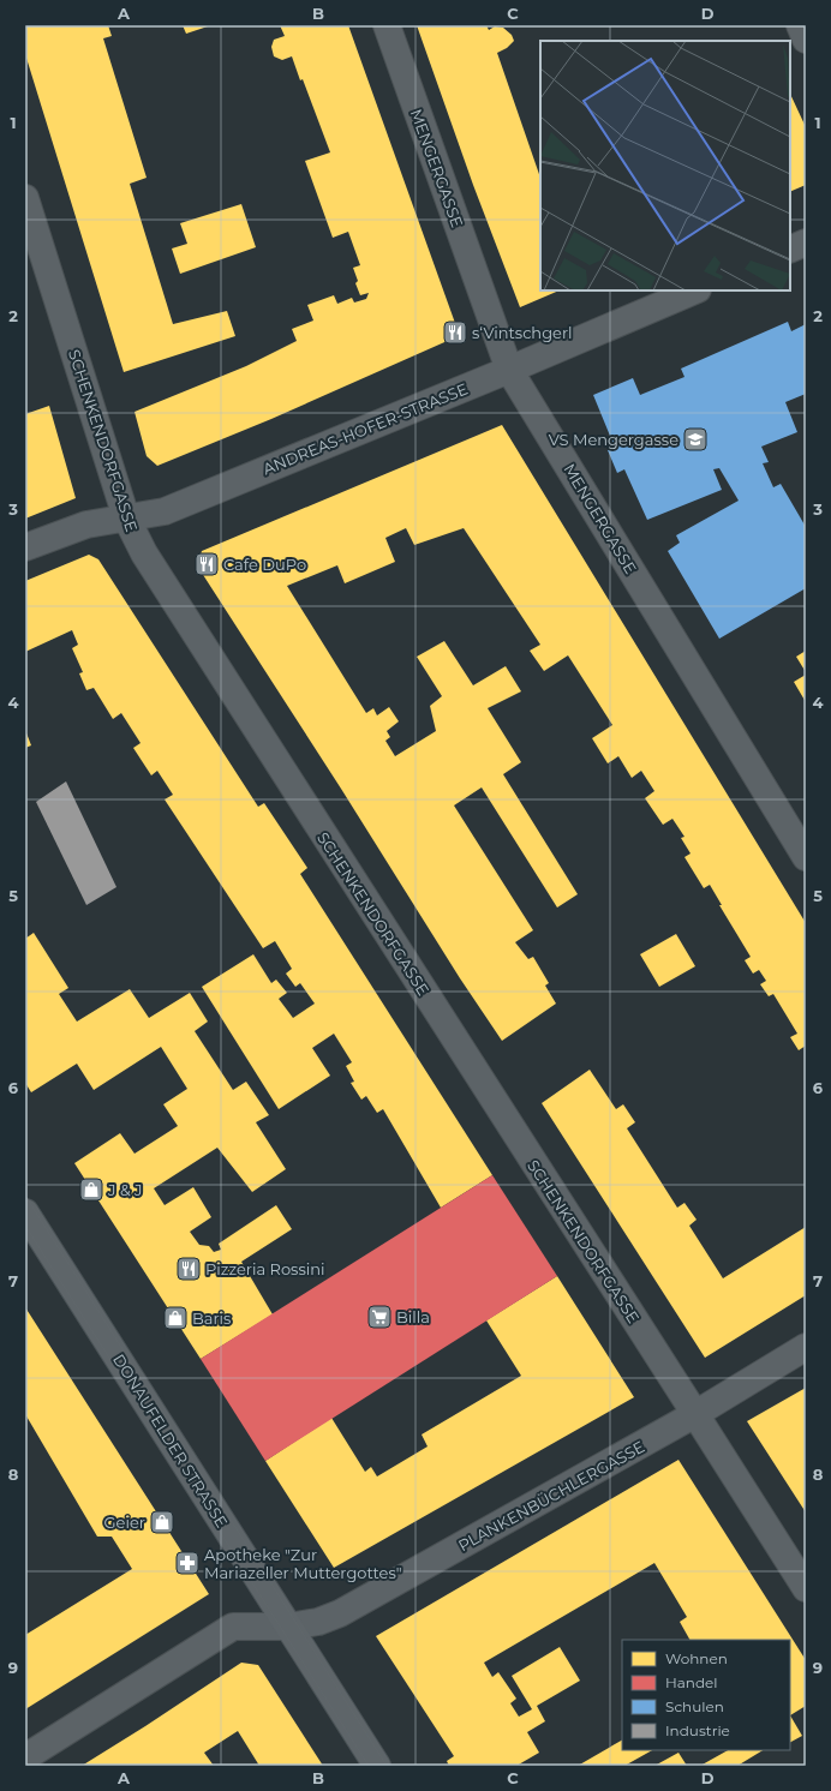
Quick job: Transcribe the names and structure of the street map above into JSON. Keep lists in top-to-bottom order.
{
  "streets": {
    "main road": ["DONAUFELDER STRASSE"],
    "street": [
      "MENGERGASSE",
      "ANDREAS-HOFER-STRASSE",
      "SCHENKENDORFGASSE",
      "PLANKENBÜCHLERGASSE"
    ]
  },
  "crossings": [
    ["MENGERGASSE", "ANDREAS-HOFER-STRASSE"],
    ["ANDREAS-HOFER-STRASSE", "SCHENKENDORFGASSE"],
    ["SCHENKENDORFGASSE", "PLANKENBÜCHLERGASSE"],
    ["DONAUFELDER STRASSE", "PLANKENBÜCHLERGASSE"]
  ],
  "places": {
    "restaurant": ["s‘Vintschgerl", "Cafe DuPo", "Pizzeria Rossini"],
    "school or university": ["VS Mengergasse"],
    "shop": ["J & J", "Baris", "Geier"],
    "supermarket": ["Billa"],
    "pharmacy": ["Apotheke \"Zur Mariazeller Muttergottes\""]
  },
  "legend": [
    "Wohnen",
    "Handel",
    "Schulen",
    "Industrie"
  ],
  "grid": {
    "columns": [
      "A",
      "B",
      "C",
      "D"
    ],
    "rows": [
      "1",
      "2",
      "3",
      "4",
      "5",
      "6",
      "7",
      "8",
      "9"
    ]
  }
}
